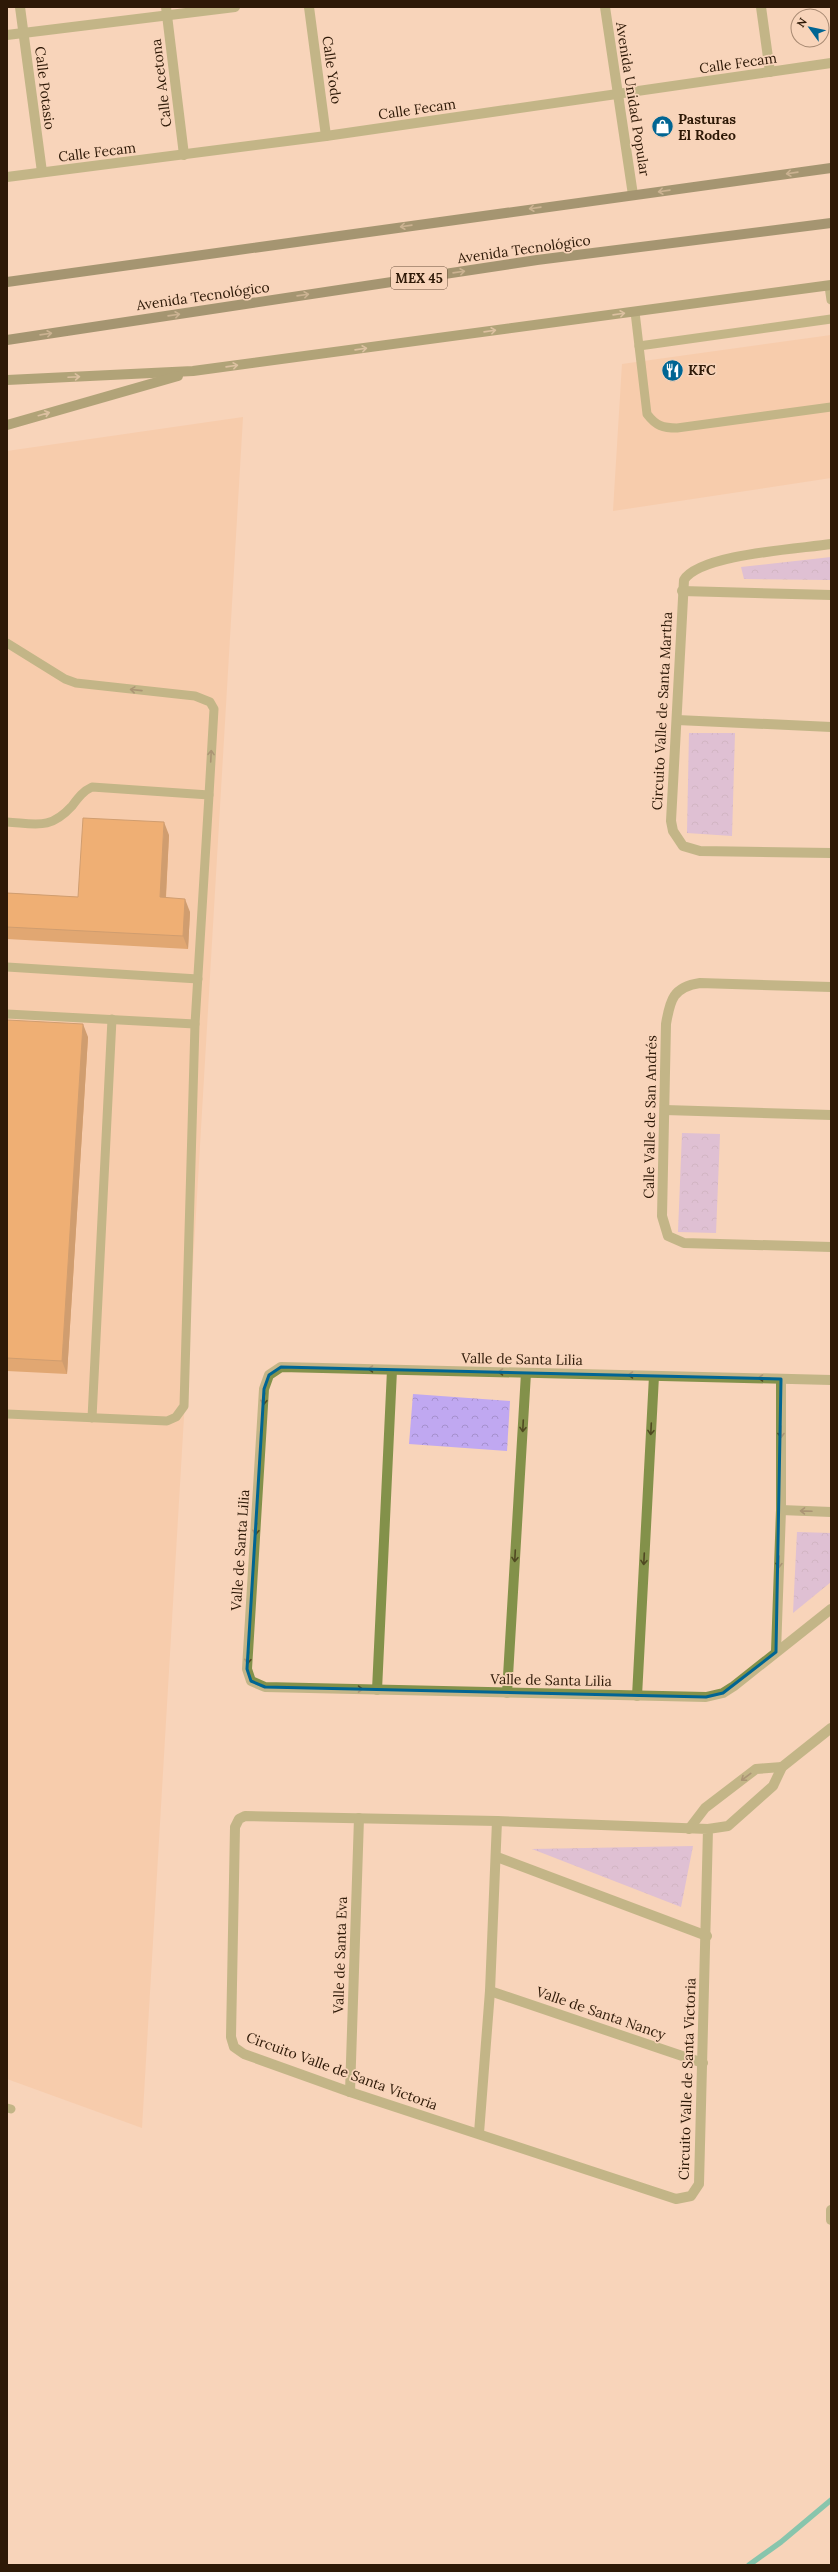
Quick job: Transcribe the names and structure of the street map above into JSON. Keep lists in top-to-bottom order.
{
  "streets": {
    "main road": ["Avenida Tecnológico", "MEX 45"],
    "street": [
      "Calle Fecam",
      "Calle Yodo",
      "Calle Acetona",
      "Calle Potasio",
      "Avenida Unidad Popular",
      "Circuito Valle de Santa Martha",
      "Calle Valle de San Andrés",
      "Valle de Santa Lilia",
      "Valle de Santa Eva",
      "Valle de Santa Nancy",
      "Circuito Valle de Santa Victoria"
    ]
  },
  "crossings": [
    ["Calle Fecam", "Calle Yodo"],
    ["Calle Fecam", "Calle Acetona"],
    ["Calle Fecam", "Calle Potasio"],
    ["Calle Fecam", "Avenida Unidad Popular"],
    ["Valle de Santa Eva", "Circuito Valle de Santa Victoria"],
    ["Valle de Santa Nancy", "Circuito Valle de Santa Victoria"]
  ],
  "places": {
    "shop": ["Pasturas El Rodeo"],
    "restaurant": ["KFC"]
  },
  "north": "top left"
}
